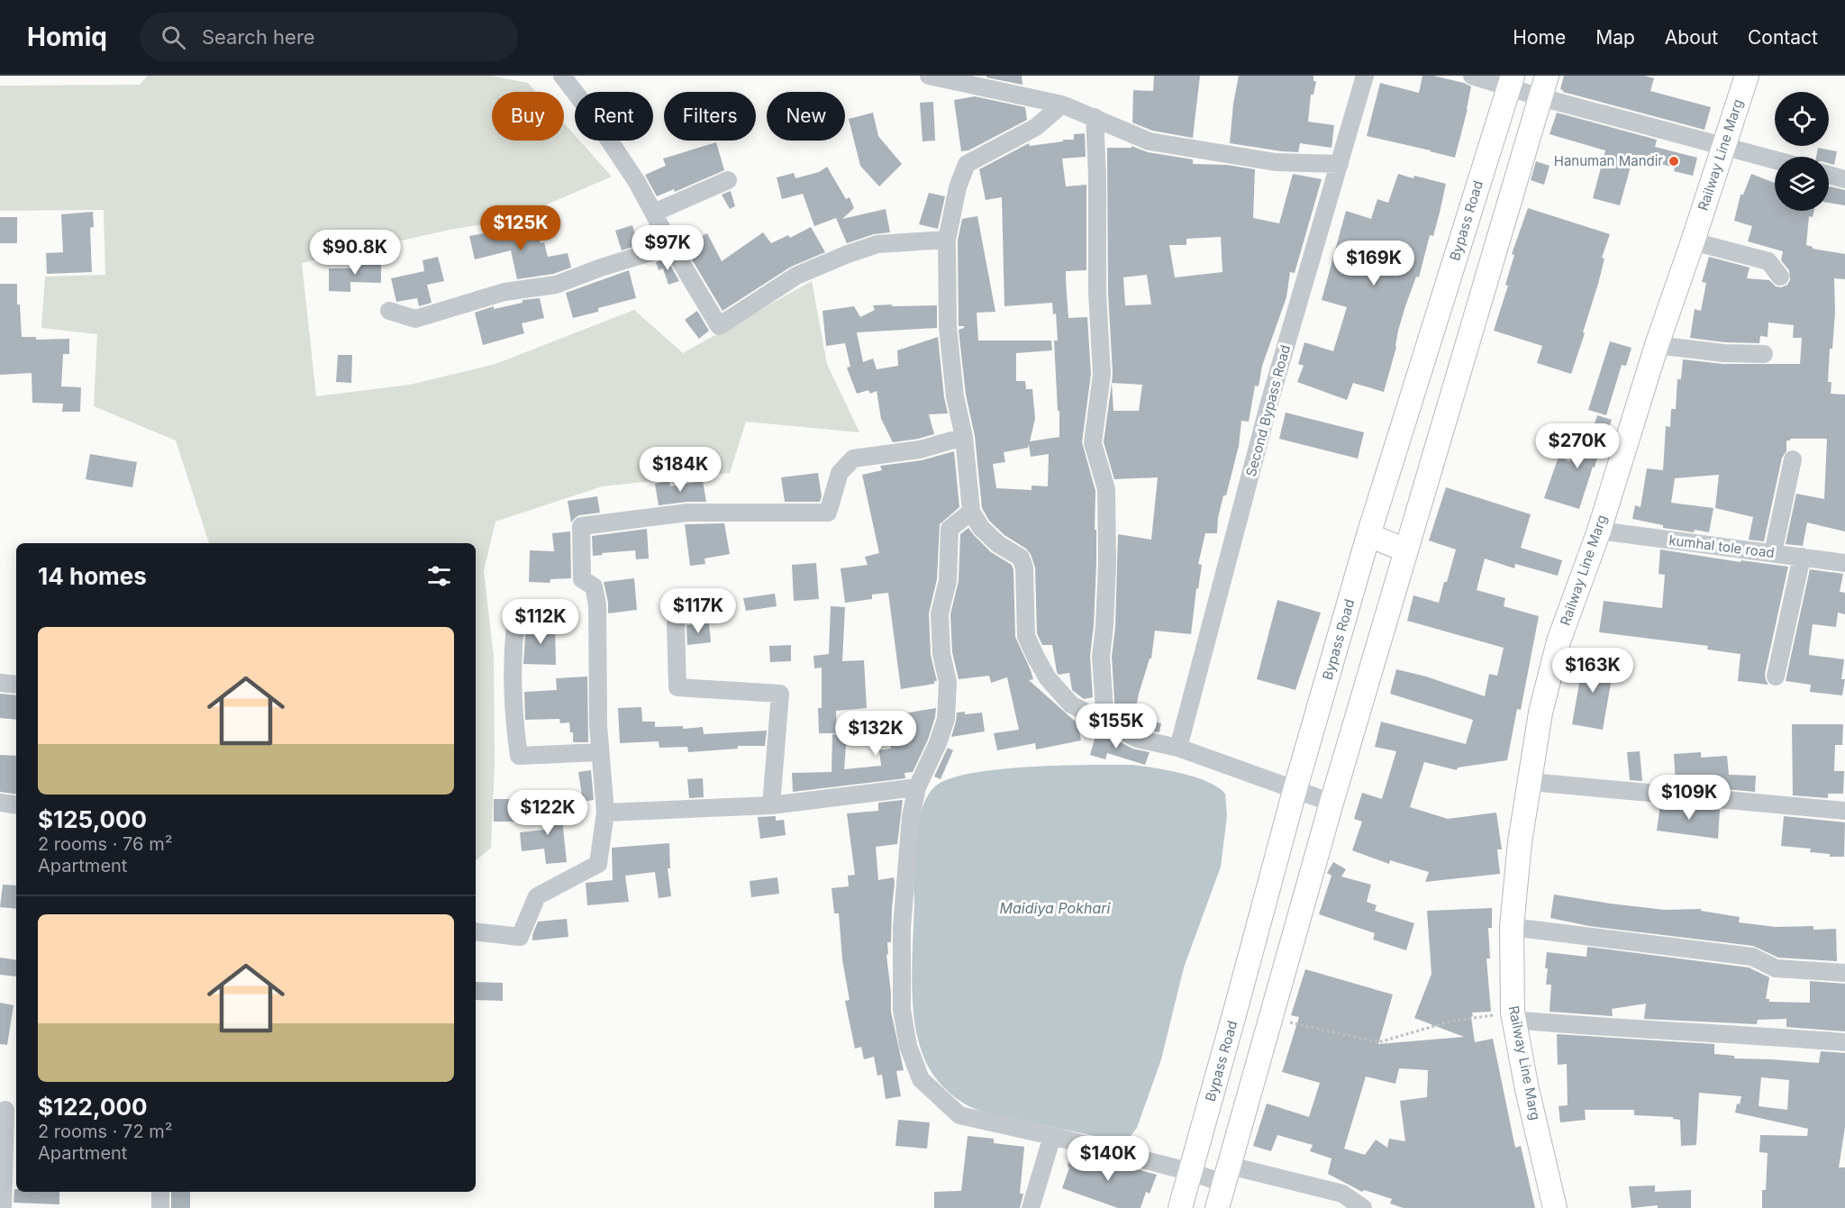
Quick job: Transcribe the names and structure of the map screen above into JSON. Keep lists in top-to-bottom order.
{
  "streets": {
    "main road": ["Railway Line Marg", "Bypass Road"],
    "street": ["Second Bypass Road", "kumhal tole road"]
  },
  "crossings": [
    ["Railway Line Marg", "kumhal tole road"]
  ],
  "water": ["Maidiya Pokhari"],
  "places": ["Hanuman Mandir"],
  "page": {
    "header": "Homiq",
    "search": "Search here",
    "nav": [
      "Home",
      "Map",
      "About",
      "Contact"
    ],
    "chip": [
      "Buy",
      "Rent",
      "Filters",
      "New"
    ],
    "price": [
      "$125K",
      "$97K",
      "$90.8K",
      "$169K",
      "$270K",
      "$184K",
      "$117K",
      "$112K",
      "$163K",
      "$155K",
      "$132K",
      "$109K",
      "$122K",
      "$140K"
    ],
    "heading": "14 homes",
    "list": [
      {
        "name": "$125,000",
        "note": "2 rooms · 76 m² · Apartment"
      },
      {
        "name": "$122,000",
        "note": "2 rooms · 72 m² · Apartment"
      }
    ]
  }
}
